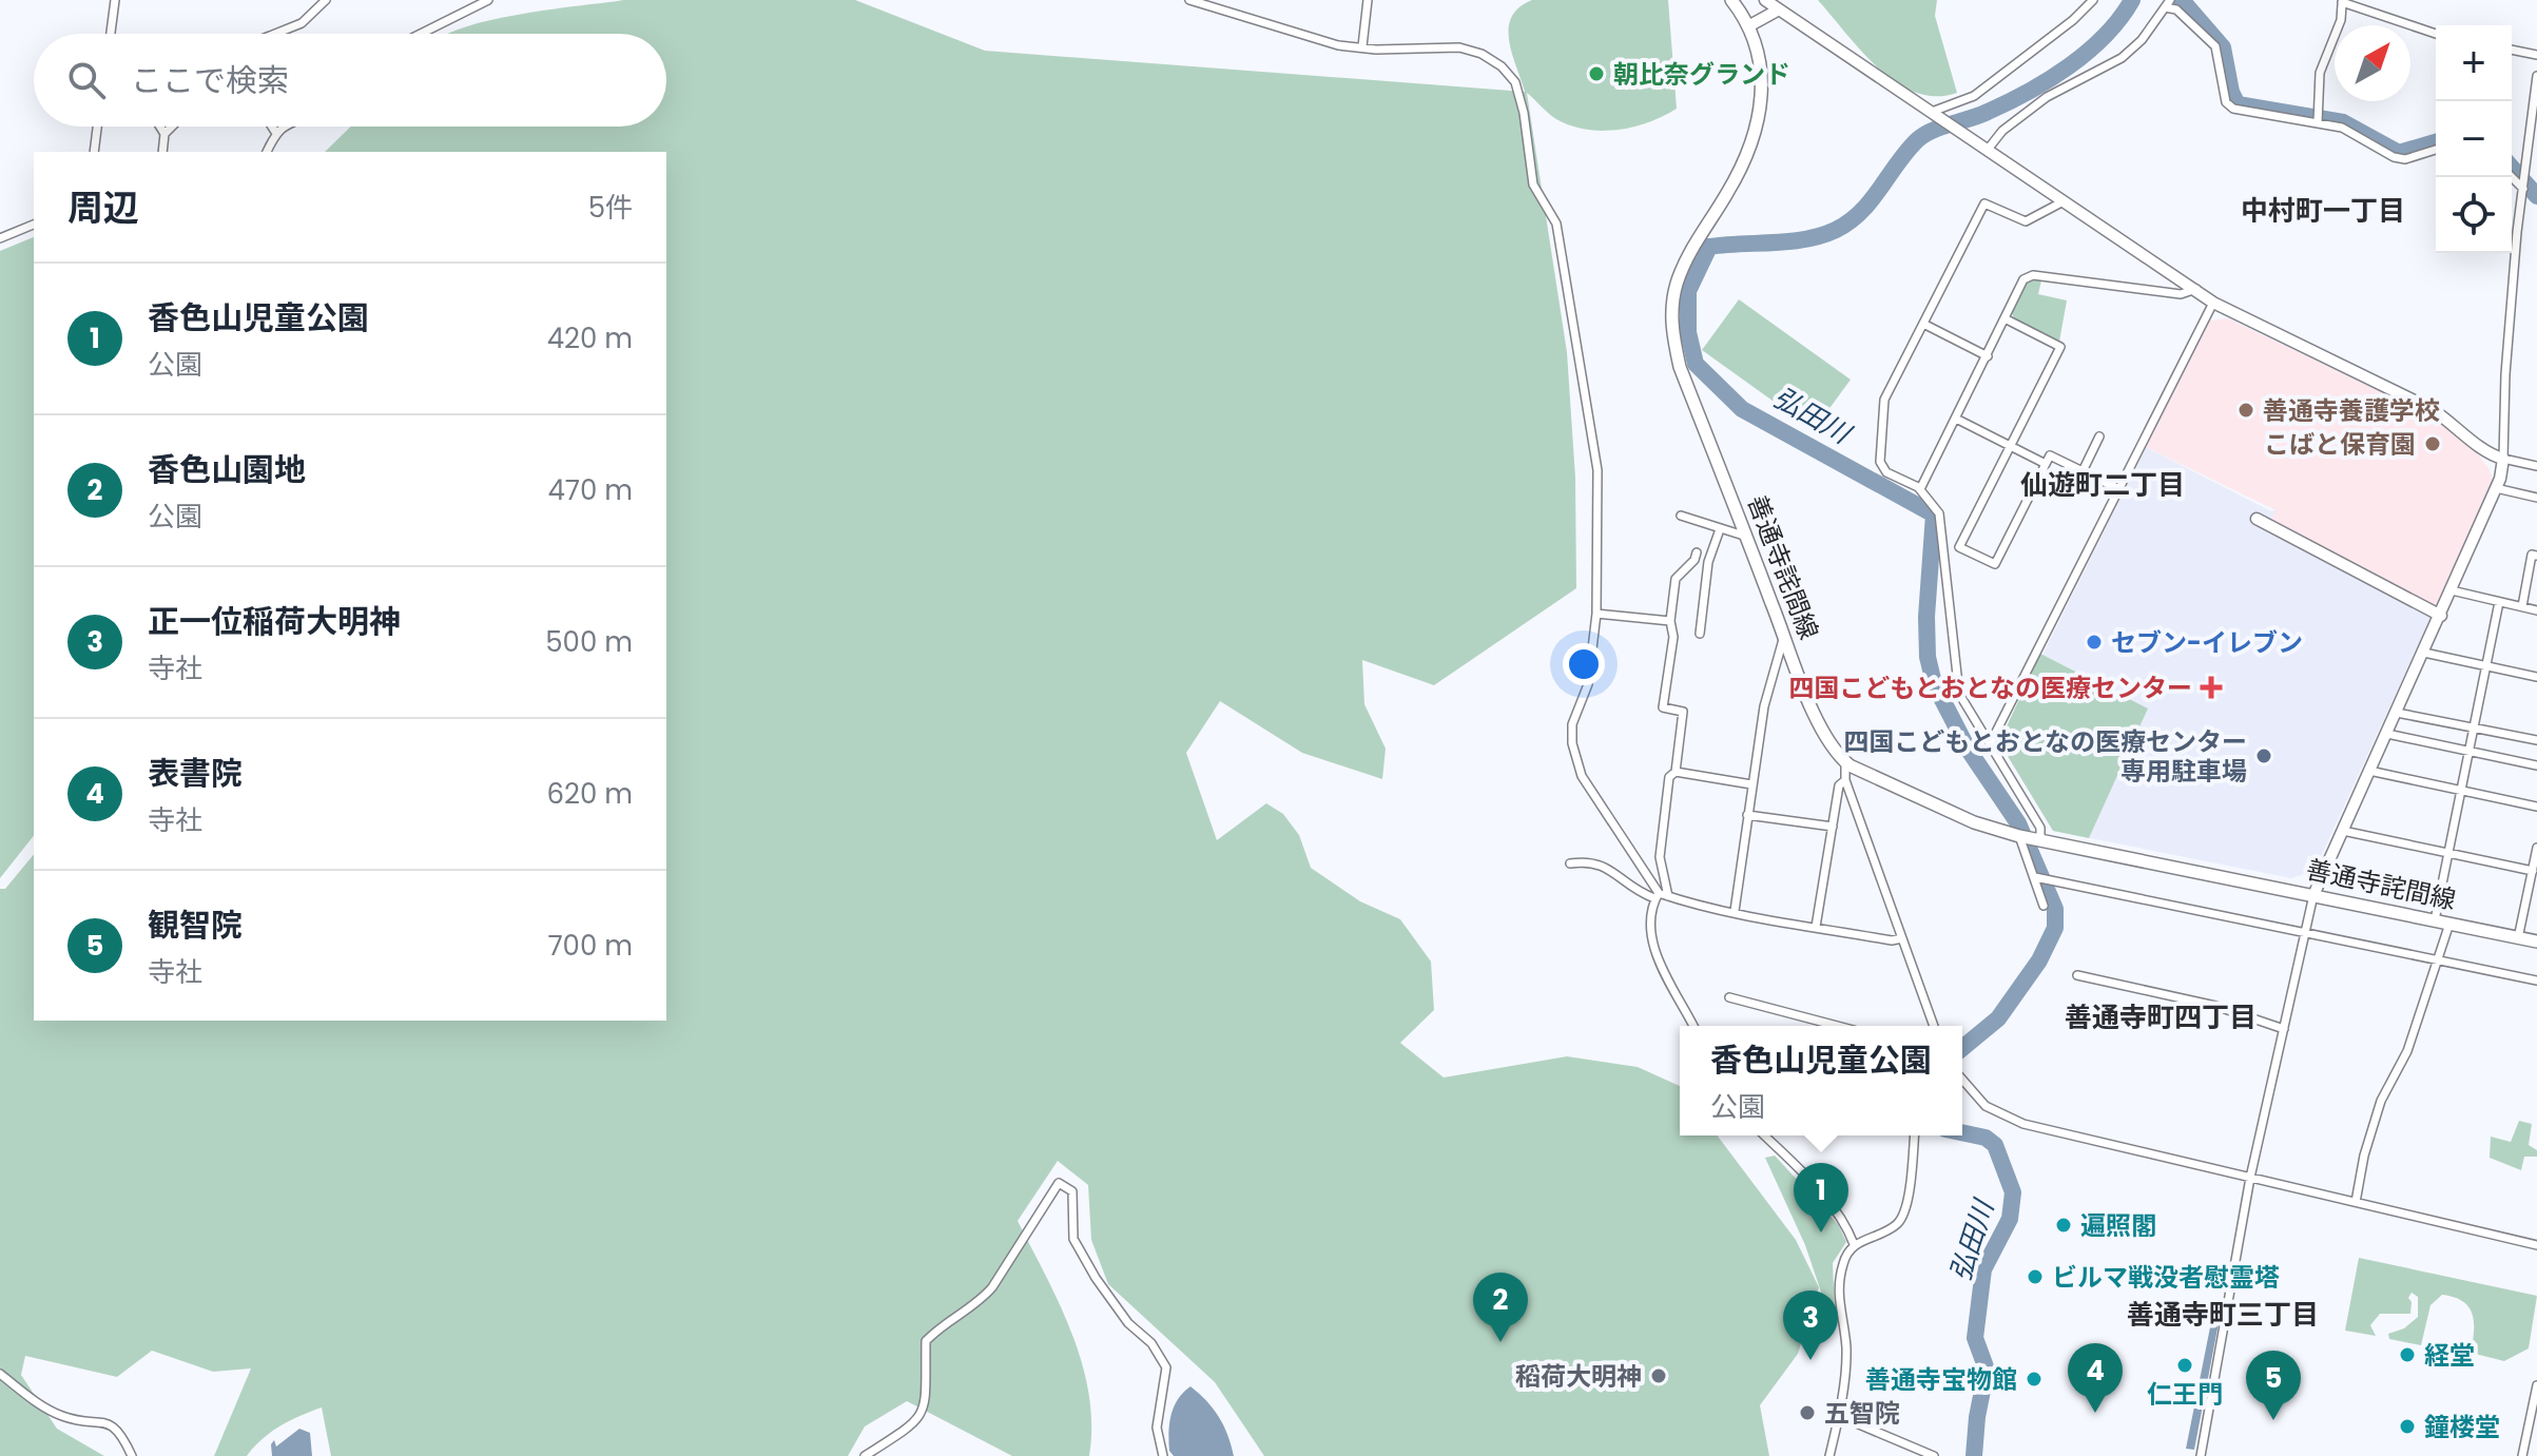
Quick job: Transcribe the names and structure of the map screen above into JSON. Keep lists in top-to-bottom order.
{
  "streets": {
    "main road": ["善通寺詫間線"]
  },
  "districts": [
    "中村町一丁目",
    "仙遊町二丁目",
    "善通寺町四丁目",
    "善通寺町三丁目"
  ],
  "water": ["弘田川"],
  "places": {
    "other": [
      "朝比奈グランド",
      "善通寺養護学校",
      "こばと保育園",
      "セブン-イレブン",
      "四国こどもとおとなの医療センター 専用駐車場",
      "遍照閣",
      "ビルマ戦没者慰霊塔",
      "経堂",
      "仁王門",
      "稻荷大明神",
      "善通寺宝物館",
      "五智院",
      "鐘楼堂"
    ],
    "health": ["四国こどもとおとなの医療センター"]
  },
  "north": "top right",
  "page": {
    "map_buttons": ["+", "−"],
    "search": "ここで検索",
    "heading": ["周辺", "5件"],
    "list": [
      {
        "mark": "1",
        "name": "香色山児童公園",
        "note": "公園",
        "value": "420 m"
      },
      {
        "mark": "2",
        "name": "香色山園地",
        "note": "公園",
        "value": "470 m"
      },
      {
        "mark": "3",
        "name": "正一位稲荷大明神",
        "note": "寺社",
        "value": "500 m"
      },
      {
        "mark": "4",
        "name": "表書院",
        "note": "寺社",
        "value": "620 m"
      },
      {
        "mark": "5",
        "name": "観智院",
        "note": "寺社",
        "value": "700 m"
      }
    ],
    "popup": ["香色山児童公園", "公園"],
    "pins": [
      "1",
      "2",
      "3",
      "4",
      "5"
    ]
  }
}
